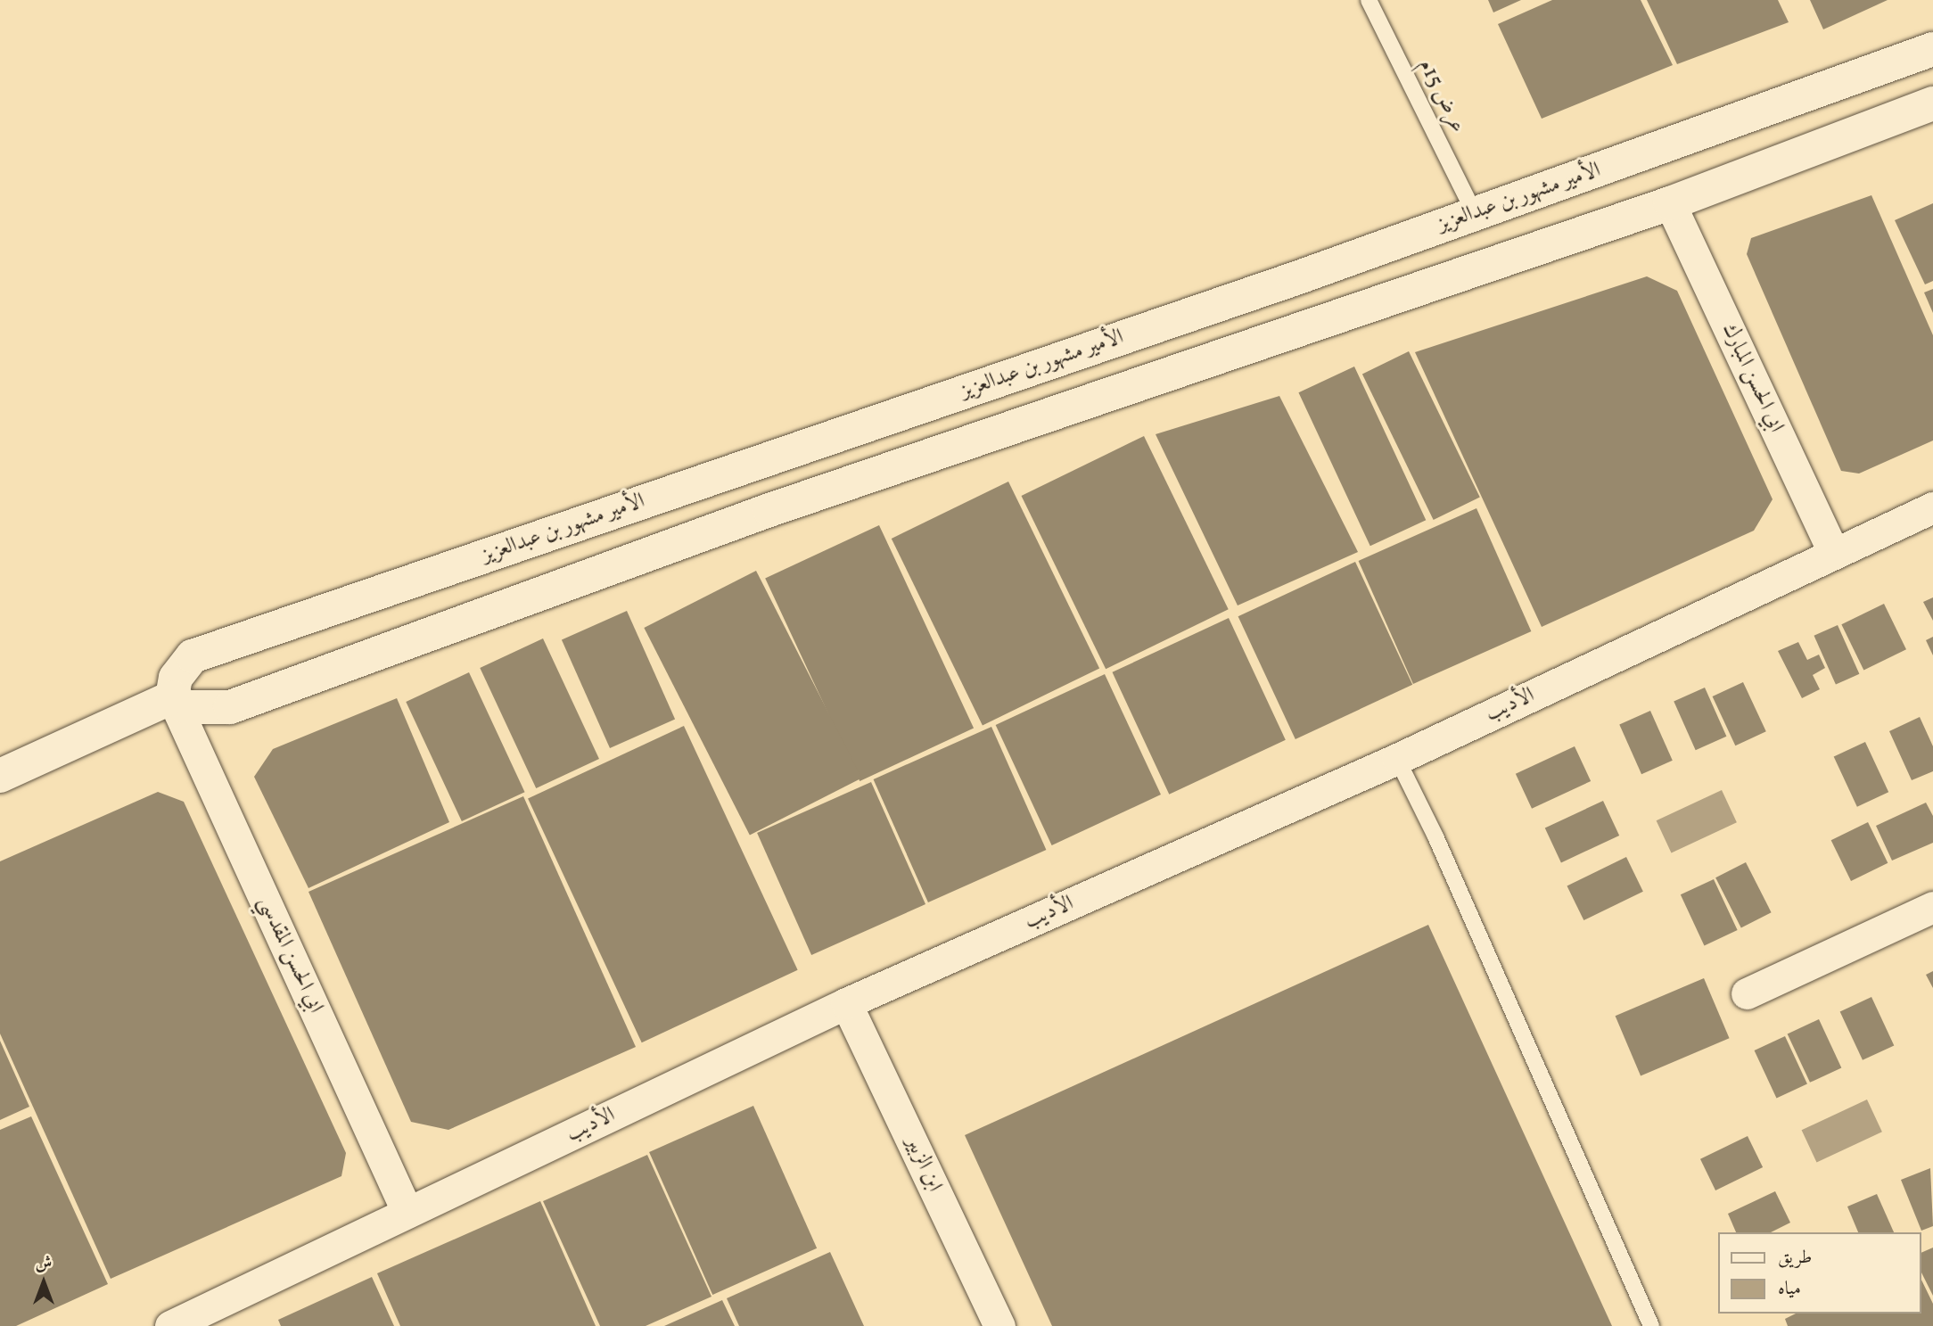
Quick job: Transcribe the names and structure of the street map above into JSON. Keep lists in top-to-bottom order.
{
  "streets": {
    "street": [
      "الأمير مشهور بن عبدالعزيز",
      "ابي الحسن المبارك",
      "الأديب",
      "ابي الحسن المقدسي",
      "ابن الزبير"
    ],
    "lane": ["عرض 15م"]
  },
  "crossings": [
    ["عرض 15م", "الأمير مشهور بن عبدالعزيز"],
    ["الأمير مشهور بن عبدالعزيز", "ابي الحسن المقدسي"],
    ["ابي الحسن المبارك", "الأديب"],
    ["الأديب", "ابي الحسن المقدسي"],
    ["الأديب", "ابن الزبير"]
  ],
  "legend": ["طريق", "مياه"],
  "north": "top"
}
